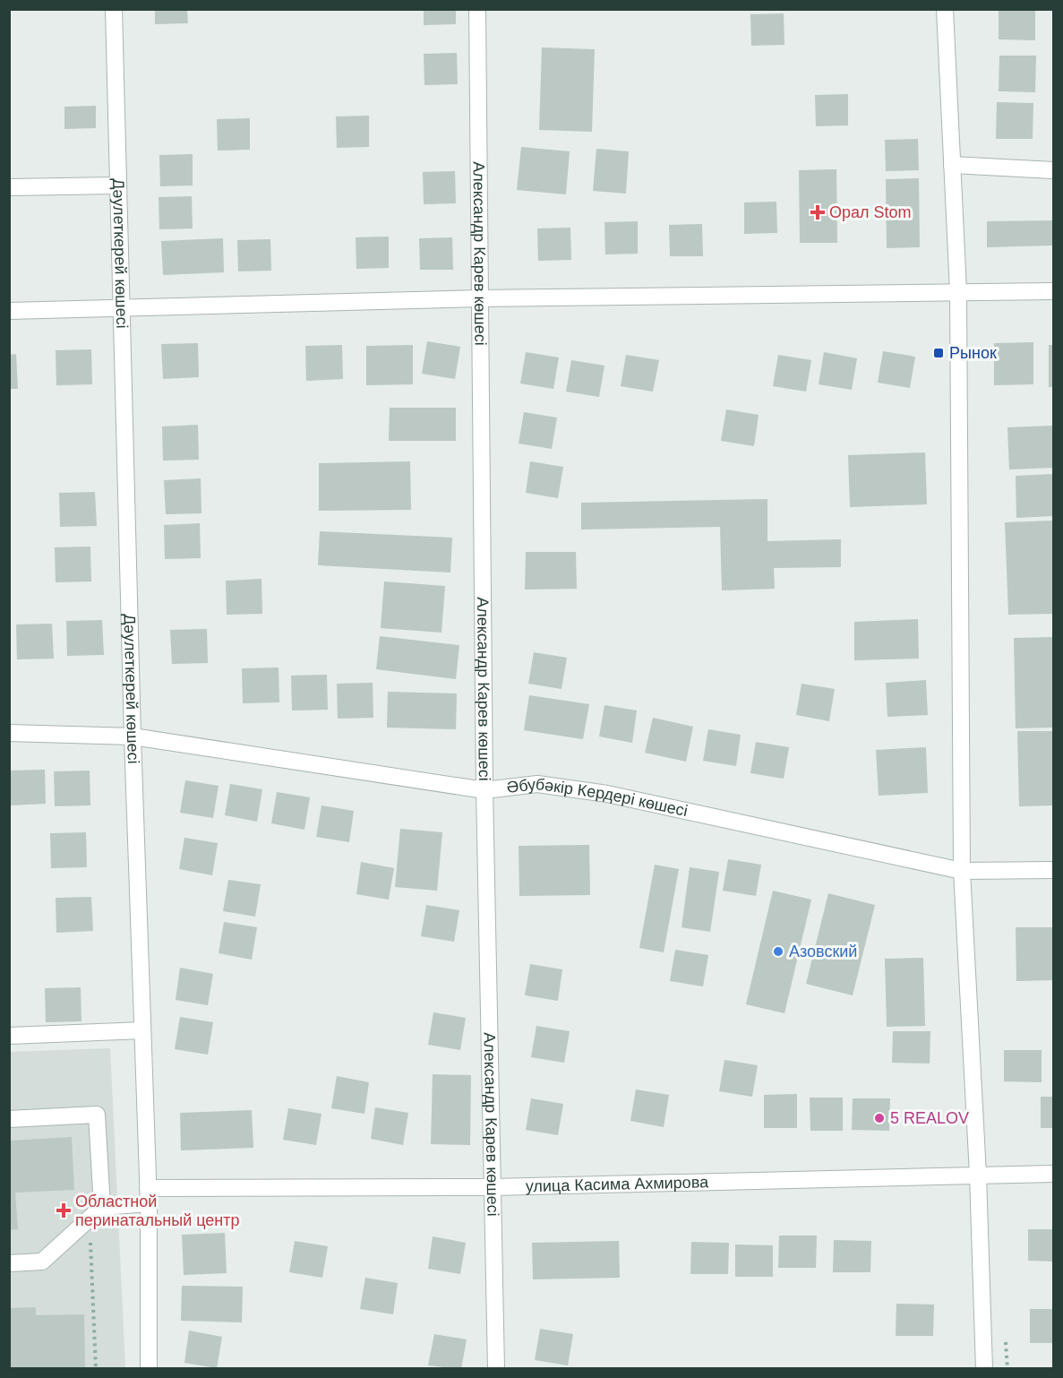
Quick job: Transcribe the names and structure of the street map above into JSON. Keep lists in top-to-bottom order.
{
  "streets": {
    "street": [
      "Дәулеткерей көшесі",
      "Александр Карев көшесі",
      "Әбубәкір Кердері көшесі",
      "улица Касима Ахмирова"
    ]
  },
  "crossings": [
    ["Дәулеткерей көшесі", "Әбубәкір Кердері көшесі"],
    ["Дәулеткерей көшесі", "улица Касима Ахмирова"],
    ["Александр Карев көшесі", "Әбубәкір Кердері көшесі"],
    ["Александр Карев көшесі", "улица Касима Ахмирова"]
  ],
  "places": {
    "health": ["Орал Stom", "Областной перинатальный центр"],
    "transit": ["Рынок"],
    "other": ["Азовский", "5 REALOV"]
  }
}
